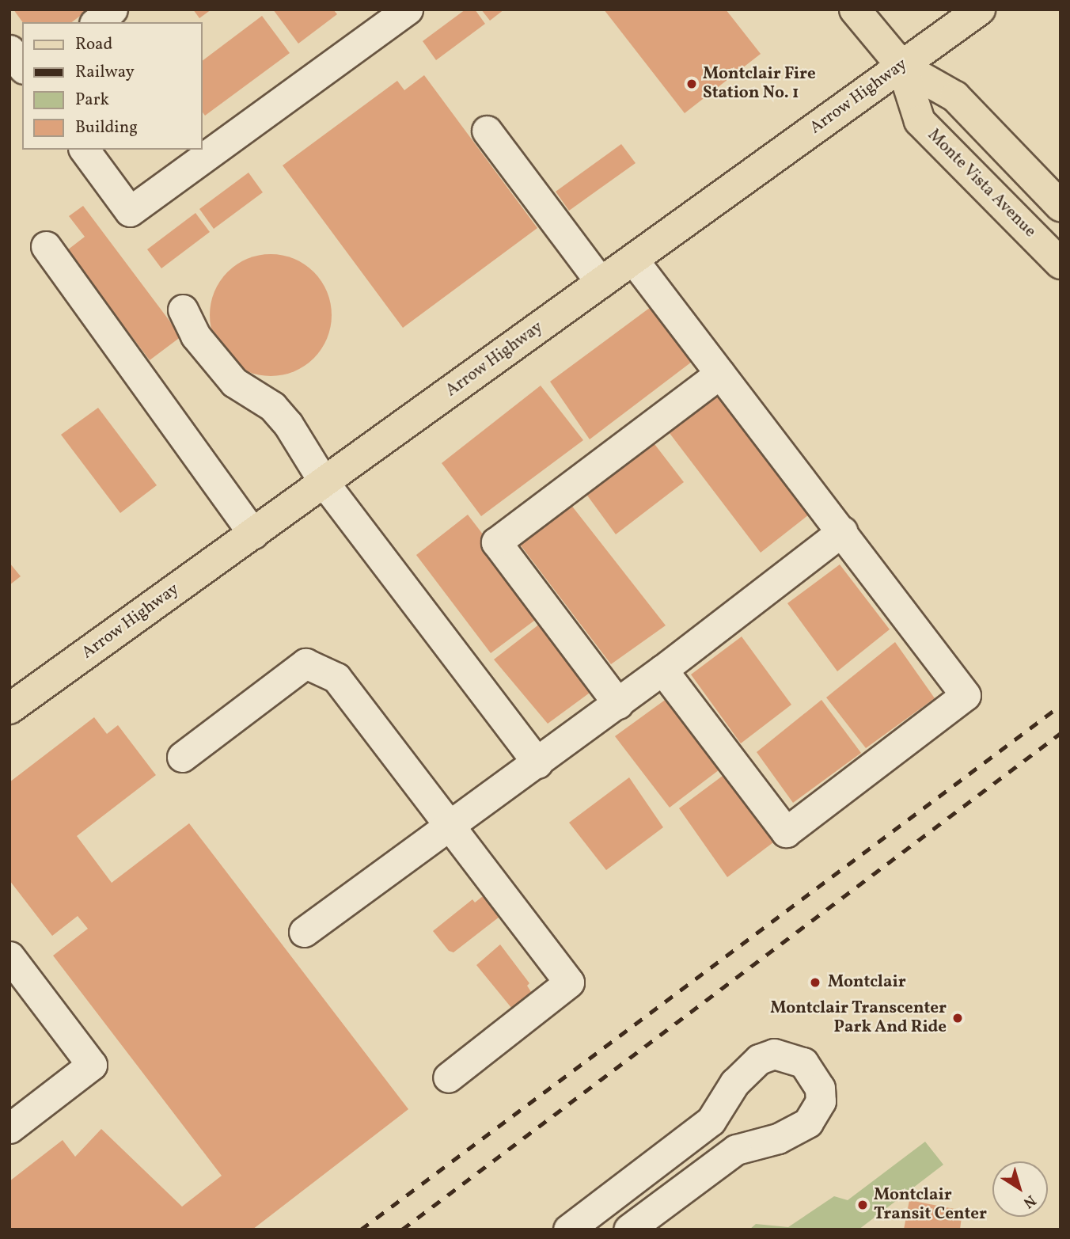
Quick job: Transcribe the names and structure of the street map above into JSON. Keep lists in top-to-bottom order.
{
  "streets": {
    "main road": ["Arrow Highway", "Monte Vista Avenue"]
  },
  "crossings": [
    ["Arrow Highway", "Monte Vista Avenue"]
  ],
  "places": [
    "Montclair Fire Station No. 1",
    "Montclair",
    "Montclair Transcenter Park And Ride",
    "Montclair Transit Center"
  ],
  "legend": [
    "Road",
    "Railway",
    "Park",
    "Building"
  ],
  "north": "bottom right"
}
